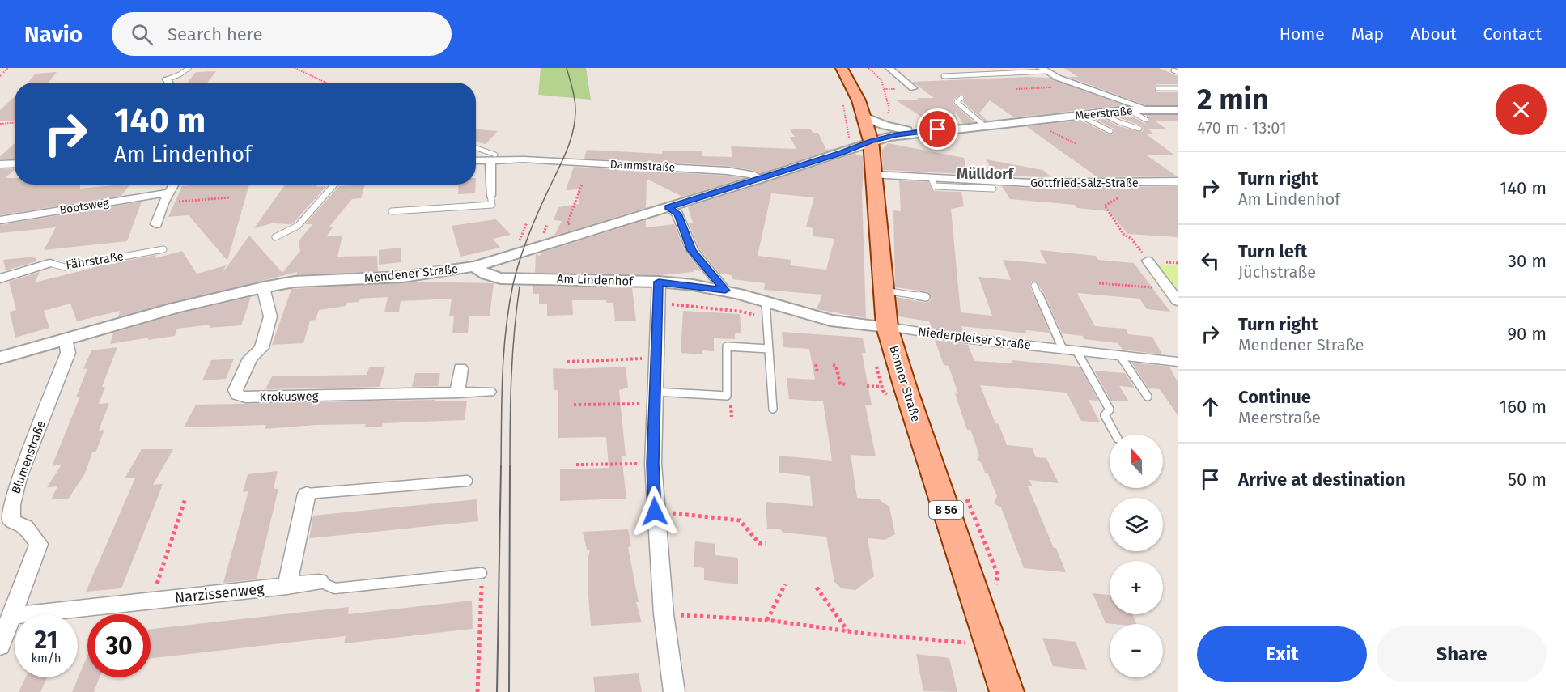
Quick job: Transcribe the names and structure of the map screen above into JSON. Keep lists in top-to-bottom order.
{
  "streets": {
    "main road": ["Bonner Straße", "B 56"],
    "street": [
      "Meerstraße",
      "Dammstraße",
      "Gottfried-Salz-Straße",
      "Bootsweg",
      "Fährstraße",
      "Mendener Straße",
      "Am Lindenhof",
      "Niederpleiser Straße",
      "Krokusweg",
      "Blumenstraße",
      "Narzissenweg"
    ]
  },
  "crossings": [
    ["Meerstraße", "Mendener Straße"],
    ["Meerstraße", "Bonner Straße"],
    ["Dammstraße", "Mendener Straße"],
    ["Gottfried-Salz-Straße", "Bonner Straße"],
    ["Mendener Straße", "Am Lindenhof"],
    ["Mendener Straße", "Bonner Straße"],
    ["Mendener Straße", "Krokusweg"],
    ["Mendener Straße", "Blumenstraße"],
    ["Am Lindenhof", "Niederpleiser Straße"],
    ["Am Lindenhof", "Bonner Straße"],
    ["Niederpleiser Straße", "Bonner Straße"],
    ["Blumenstraße", "Narzissenweg"]
  ],
  "districts": ["Mülldorf"],
  "north": "top",
  "page": {
    "header": "Navio",
    "search": "Search here",
    "nav": [
      "Home",
      "Map",
      "About",
      "Contact"
    ],
    "heading": ["2 min", "470 m · 13:01"],
    "turn": ["140 m", "Am Lindenhof"],
    "list": [
      {
        "name": "Turn right",
        "note": "Am Lindenhof",
        "value": "140 m"
      },
      {
        "name": "Turn left",
        "note": "Jüchstraße",
        "value": "30 m"
      },
      {
        "name": "Turn right",
        "note": "Mendener Straße",
        "value": "90 m"
      },
      {
        "name": "Continue",
        "note": "Meerstraße",
        "value": "160 m"
      },
      {
        "name": "Arrive at destination",
        "value": "50 m"
      }
    ],
    "map_buttons": ["+", "−"],
    "speed": "21 km/h",
    "limit": "30",
    "buttons": ["Exit", "Share"]
  }
}
